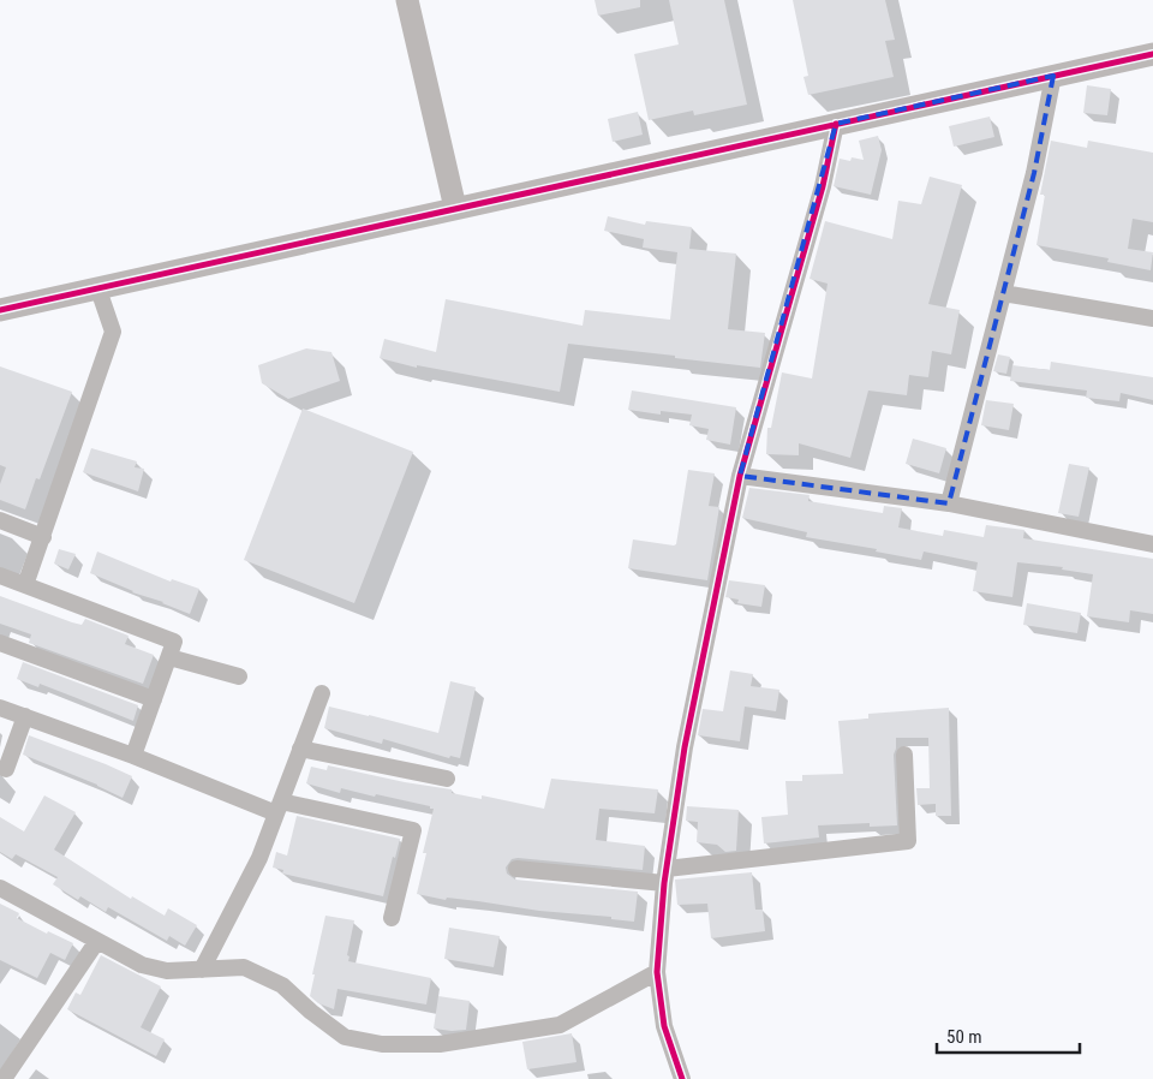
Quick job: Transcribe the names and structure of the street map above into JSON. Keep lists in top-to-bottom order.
{
  "scale_bar": "50 m"
}
